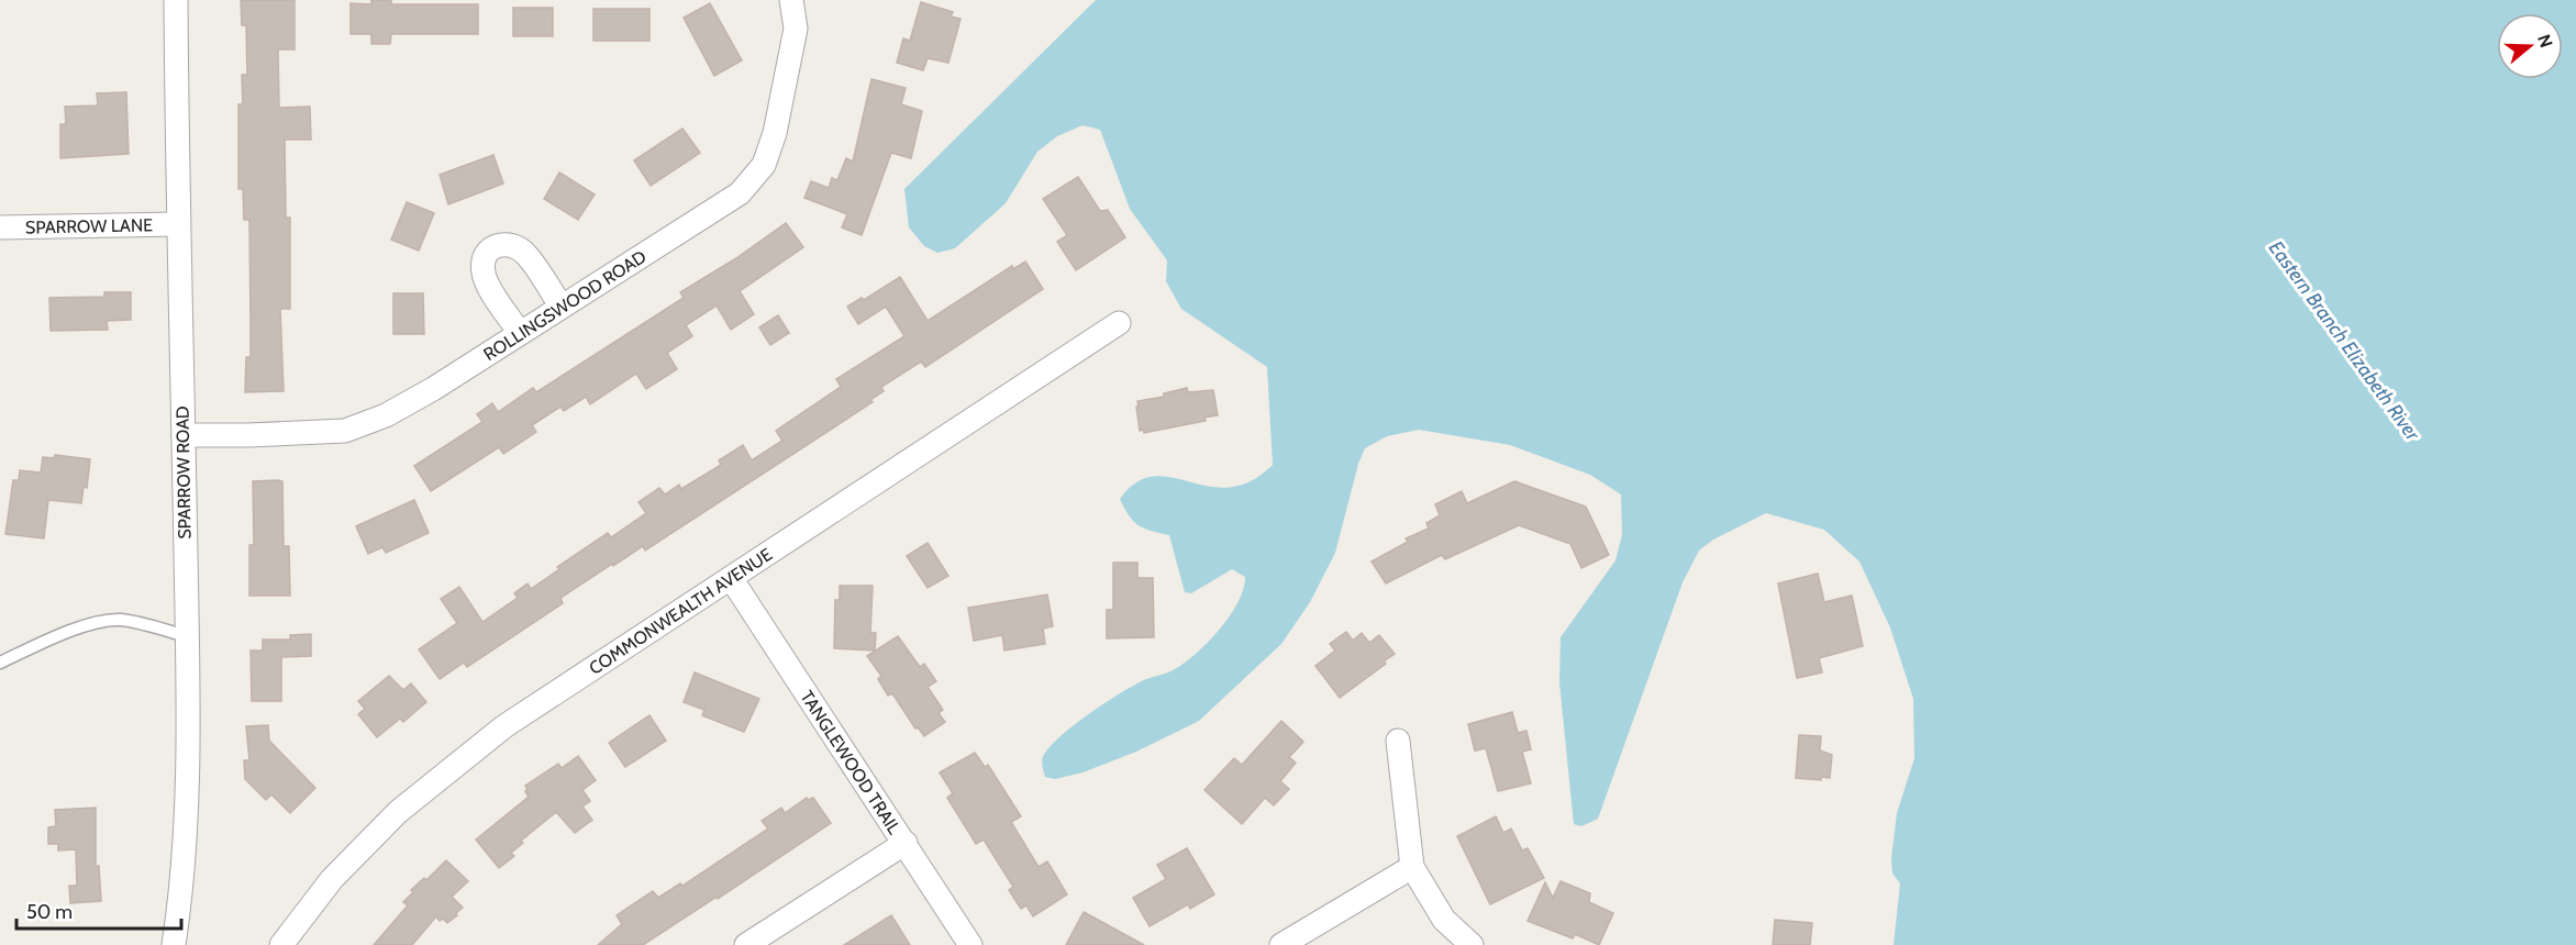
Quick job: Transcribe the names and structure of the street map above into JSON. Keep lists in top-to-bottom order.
{
  "streets": {
    "street": [
      "SPARROW LANE",
      "ROLLINGSWOOD ROAD",
      "SPARROW ROAD",
      "COMMONWEALTH AVENUE",
      "TANGLEWOOD TRAIL"
    ]
  },
  "crossings": [
    ["SPARROW LANE", "SPARROW ROAD"],
    ["ROLLINGSWOOD ROAD", "SPARROW ROAD"],
    ["COMMONWEALTH AVENUE", "TANGLEWOOD TRAIL"]
  ],
  "water": ["Eastern Branch Elizabeth River"],
  "scale_bar": "50 m",
  "north": "right"
}
